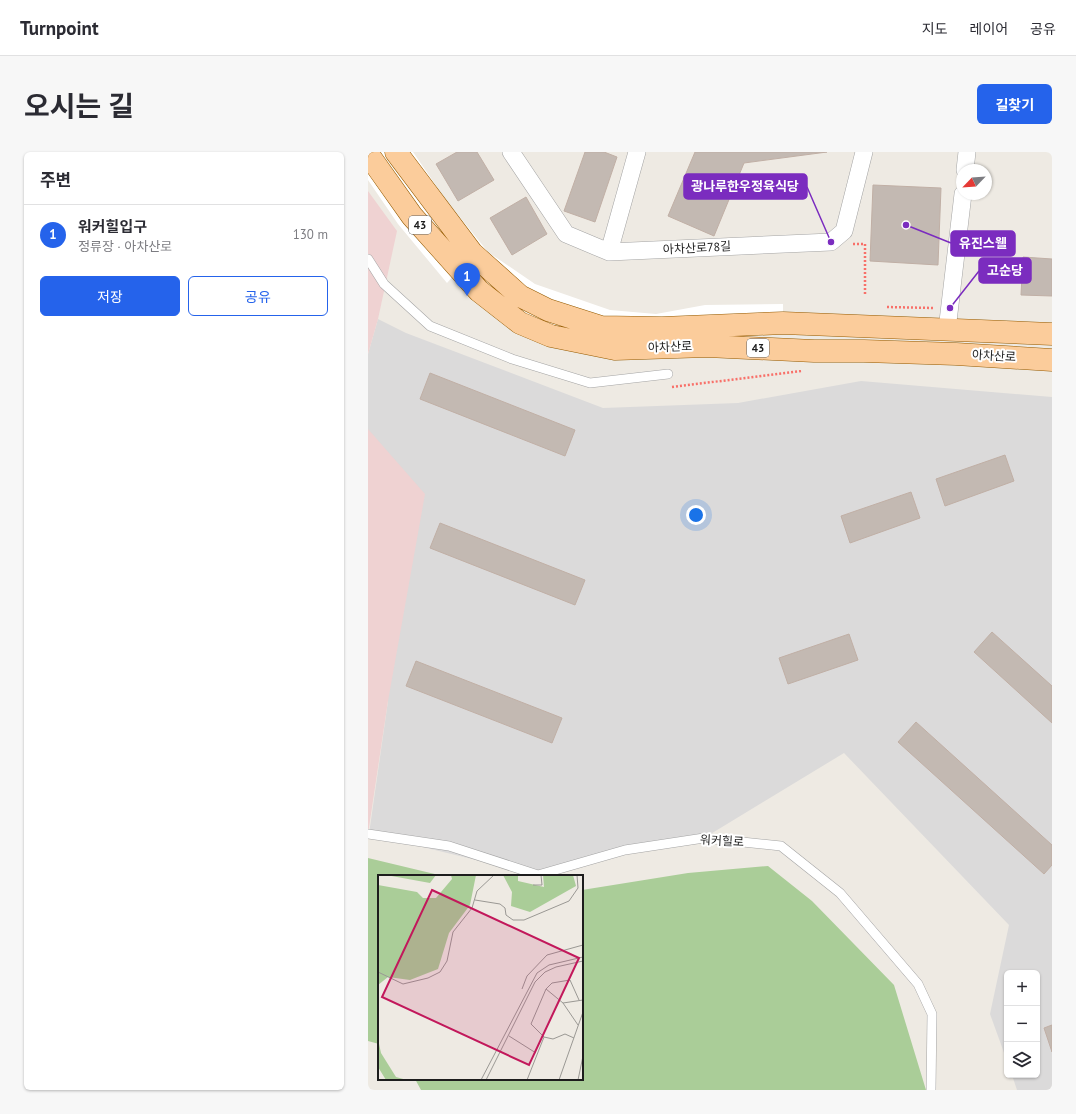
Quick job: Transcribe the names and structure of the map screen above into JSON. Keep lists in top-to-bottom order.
{
  "streets": {
    "main road": ["43", "아차산로"],
    "street": ["아차산로78길"],
    "lane": ["워커힐로"]
  },
  "places": ["유진스웰", "광나루한우정육식당", "고순당"],
  "north": "bottom left",
  "page": {
    "header": "Turnpoint",
    "nav": ["지도", "레이어", "공유"],
    "title": "오시는 길",
    "buttons": [
      "길찾기",
      ["저장", "공유"]
    ],
    "heading": "주변",
    "list": [
      {
        "mark": "1",
        "name": "워커힐입구",
        "note": "정류장 · 아차산로",
        "value": "130 m"
      }
    ],
    "pins": "1",
    "map_buttons": ["+", "−"]
  }
}
